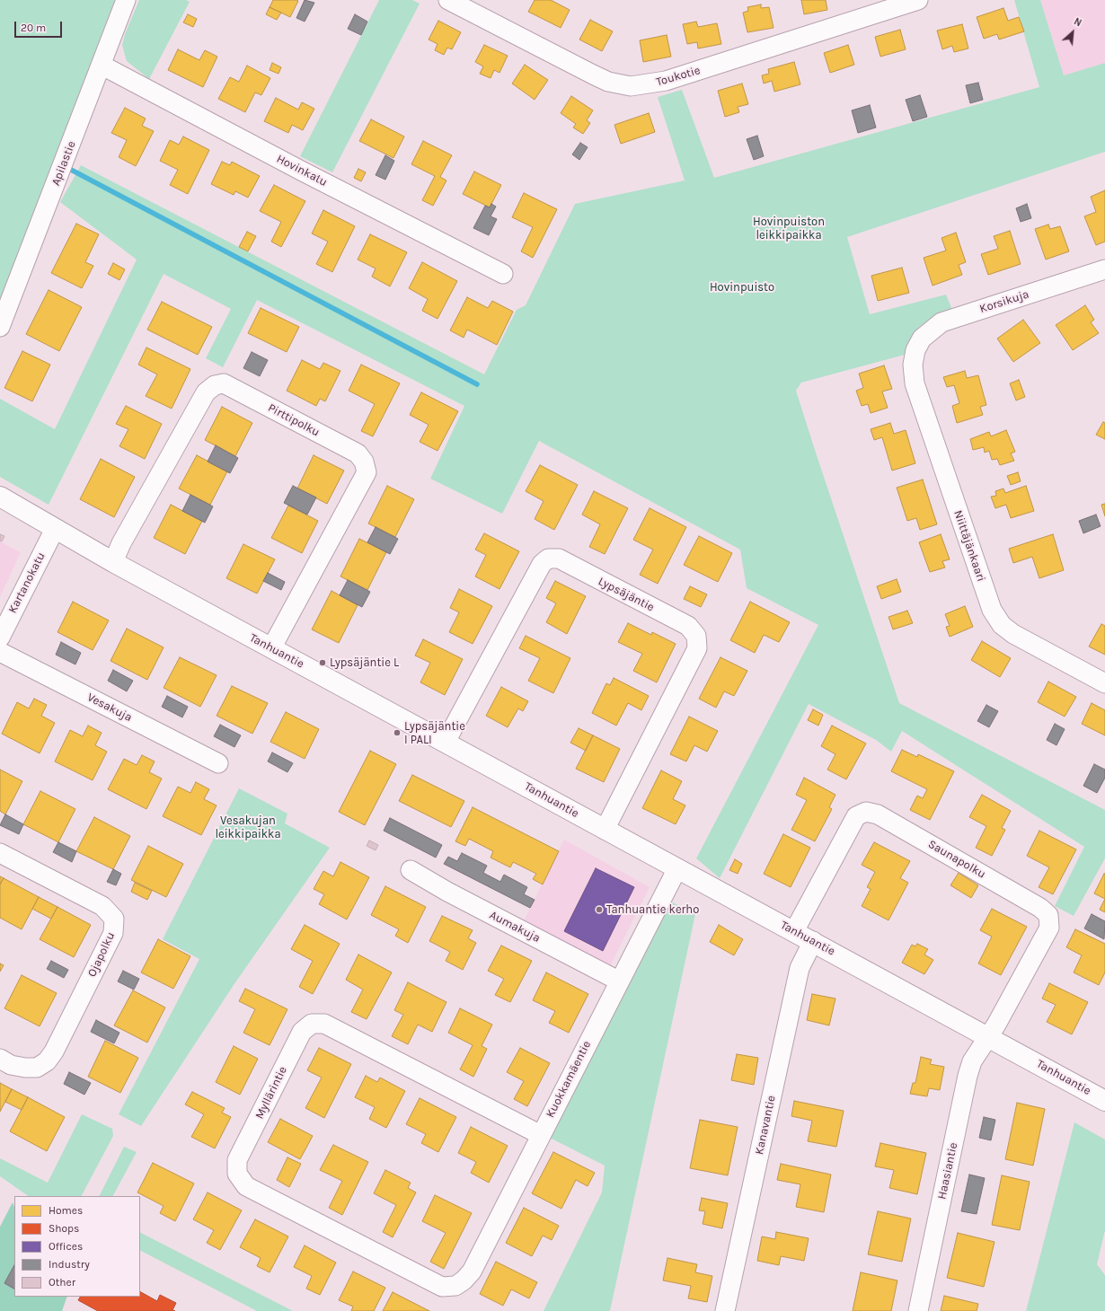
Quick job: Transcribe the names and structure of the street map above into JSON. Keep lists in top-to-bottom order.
{
  "streets": {
    "street": [
      "Toukotie",
      "Apilastie",
      "Hovinkatu",
      "Korsikuja",
      "Pirttipolku",
      "Niittäjänkaari",
      "Kartanokatu",
      "Lypsäjäntie",
      "Tanhuantie",
      "Vesakuja",
      "Saunapolku",
      "Aumakuja",
      "Ojapolku",
      "Kuokkamäentie",
      "Myllärintie",
      "Kanavantie",
      "Haasiantie"
    ]
  },
  "crossings": [
    ["Apilastie", "Hovinkatu"],
    ["Korsikuja", "Niittäjänkaari"],
    ["Pirttipolku", "Tanhuantie"],
    ["Kartanokatu", "Tanhuantie"],
    ["Lypsäjäntie", "Tanhuantie"],
    ["Tanhuantie", "Saunapolku"],
    ["Tanhuantie", "Kuokkamäentie"],
    ["Tanhuantie", "Kanavantie"],
    ["Tanhuantie", "Haasiantie"],
    ["Saunapolku", "Haasiantie"],
    ["Aumakuja", "Kuokkamäentie"],
    ["Kuokkamäentie", "Myllärintie"]
  ],
  "parks": ["Hovinpuiston leikkipaikka", "Hovinpuisto", "Vesakujan leikkipaikka"],
  "places": ["Lypsäjäntie L", "Lypsäjäntie I PALI", "Tanhuantie kerho"],
  "legend": [
    "Homes",
    "Shops",
    "Offices",
    "Industry",
    "Other"
  ],
  "scale_bar": "20 m",
  "north": "top right"
}
